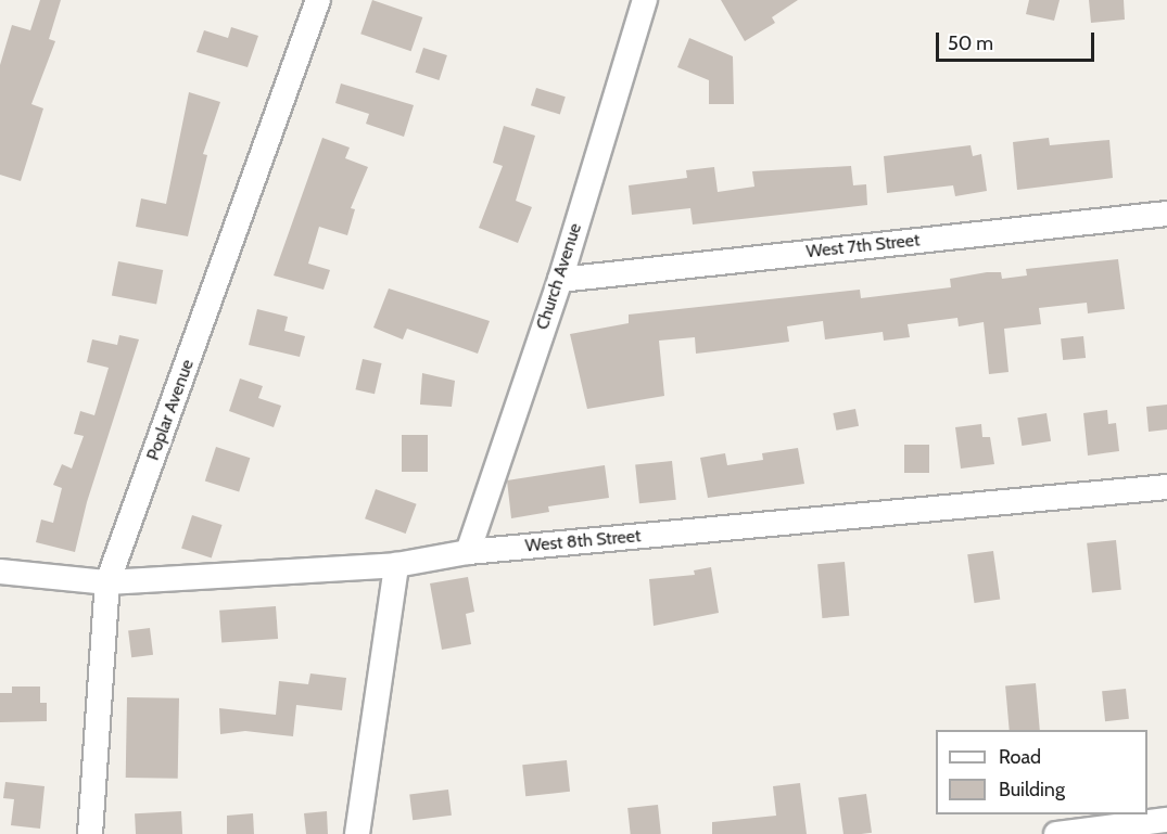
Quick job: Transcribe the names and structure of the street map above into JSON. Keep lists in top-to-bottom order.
{
  "streets": {
    "street": [
      "West 7th Street",
      "Church Avenue",
      "Poplar Avenue",
      "West 8th Street"
    ]
  },
  "crossings": [
    ["West 7th Street", "Church Avenue"],
    ["Church Avenue", "West 8th Street"],
    ["Poplar Avenue", "West 8th Street"]
  ],
  "legend": ["Road", "Building"],
  "scale_bar": "50 m"
}
